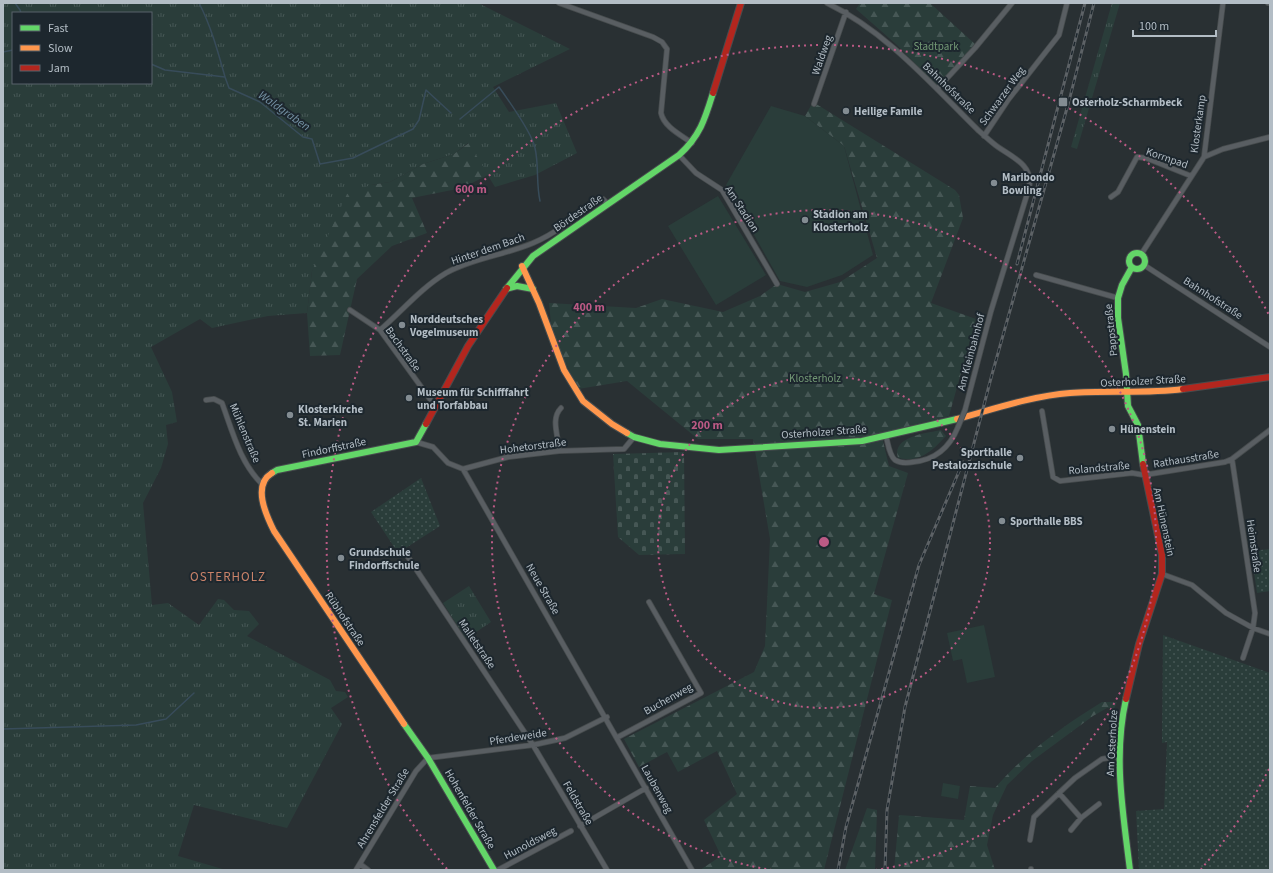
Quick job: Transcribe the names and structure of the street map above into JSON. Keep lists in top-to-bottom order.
{
  "streets": {
    "street": [
      "Waldweg",
      "Bahnhofstraße",
      "Schwarzer Weg",
      "Klosterkamp",
      "Korrnpad",
      "Am Stadion",
      "Bördestraße",
      "Hinter dem Bach",
      "Pappstraße",
      "Bachstraße",
      "Am Kleinbahnhof",
      "Osterholzer Straße",
      "Mühlenstraße",
      "Hohetorstraße",
      "Findorffstraße",
      "Rathausstraße",
      "Rolandstraße",
      "Am Hünenstein",
      "Heimstraße",
      "Neue Straße",
      "Rübhofstraße",
      "Malletstraße",
      "Buchenweg",
      "Pferdeweide",
      "Am Osterholze",
      "Laubenweg",
      "Feldstraße",
      "Ahrensfelder Straße",
      "Hohenfelder Straße",
      "Hunoldsweg"
    ]
  },
  "crossings": [
    ["Waldweg", "Bahnhofstraße"],
    ["Bahnhofstraße", "Schwarzer Weg"],
    ["Bahnhofstraße", "Klosterkamp"],
    ["Bahnhofstraße", "Pappstraße"],
    ["Bahnhofstraße", "Am Kleinbahnhof"],
    ["Klosterkamp", "Korrnpad"],
    ["Klosterkamp", "Pappstraße"],
    ["Am Stadion", "Bördestraße"],
    ["Bördestraße", "Hinter dem Bach"],
    ["Bördestraße", "Bachstraße"],
    ["Bördestraße", "Osterholzer Straße"],
    ["Bördestraße", "Findorffstraße"],
    ["Hinter dem Bach", "Bachstraße"],
    ["Pappstraße", "Osterholzer Straße"],
    ["Pappstraße", "Am Hünenstein"],
    ["Am Kleinbahnhof", "Osterholzer Straße"],
    ["Osterholzer Straße", "Hohetorstraße"],
    ["Osterholzer Straße", "Am Hünenstein"],
    ["Mühlenstraße", "Findorffstraße"],
    ["Mühlenstraße", "Rübhofstraße"],
    ["Hohetorstraße", "Neue Straße"],
    ["Findorffstraße", "Rübhofstraße"],
    ["Rathausstraße", "Rolandstraße"],
    ["Rathausstraße", "Am Hünenstein"],
    ["Rathausstraße", "Heimstraße"],
    ["Rolandstraße", "Am Hünenstein"],
    ["Am Hünenstein", "Am Osterholze"],
    ["Neue Straße", "Pferdeweide"],
    ["Neue Straße", "Laubenweg"],
    ["Rübhofstraße", "Pferdeweide"],
    ["Rübhofstraße", "Ahrensfelder Straße"],
    ["Rübhofstraße", "Hohenfelder Straße"],
    ["Malletstraße", "Pferdeweide"],
    ["Malletstraße", "Feldstraße"],
    ["Buchenweg", "Laubenweg"],
    ["Pferdeweide", "Laubenweg"],
    ["Pferdeweide", "Feldstraße"],
    ["Pferdeweide", "Ahrensfelder Straße"],
    ["Pferdeweide", "Hohenfelder Straße"],
    ["Ahrensfelder Straße", "Hohenfelder Straße"]
  ],
  "districts": ["OSTERHOLZ"],
  "water": ["Waldgraben"],
  "parks": ["Stadtpark", "Klosterholz"],
  "places": {
    "transit": ["Osterholz-Scharmbeck"],
    "other": [
      "Heilige Famile",
      "Maribondo Bowling",
      "Stadion am Klosterholz",
      "Norddeutsches Vogelmuseum",
      "Museum für Schifffahrt und Torfabbau",
      "Klosterkirche St. Marien",
      "Hünenstein",
      "Sporthalle Pestalozzischule",
      "Sporthalle BBS",
      "Grundschule Findorffschule"
    ]
  },
  "legend": ["Fast", "Slow", "Jam"],
  "scale_bar": "100 m",
  "rings": ["600 m", "400 m", "200 m"]
}
